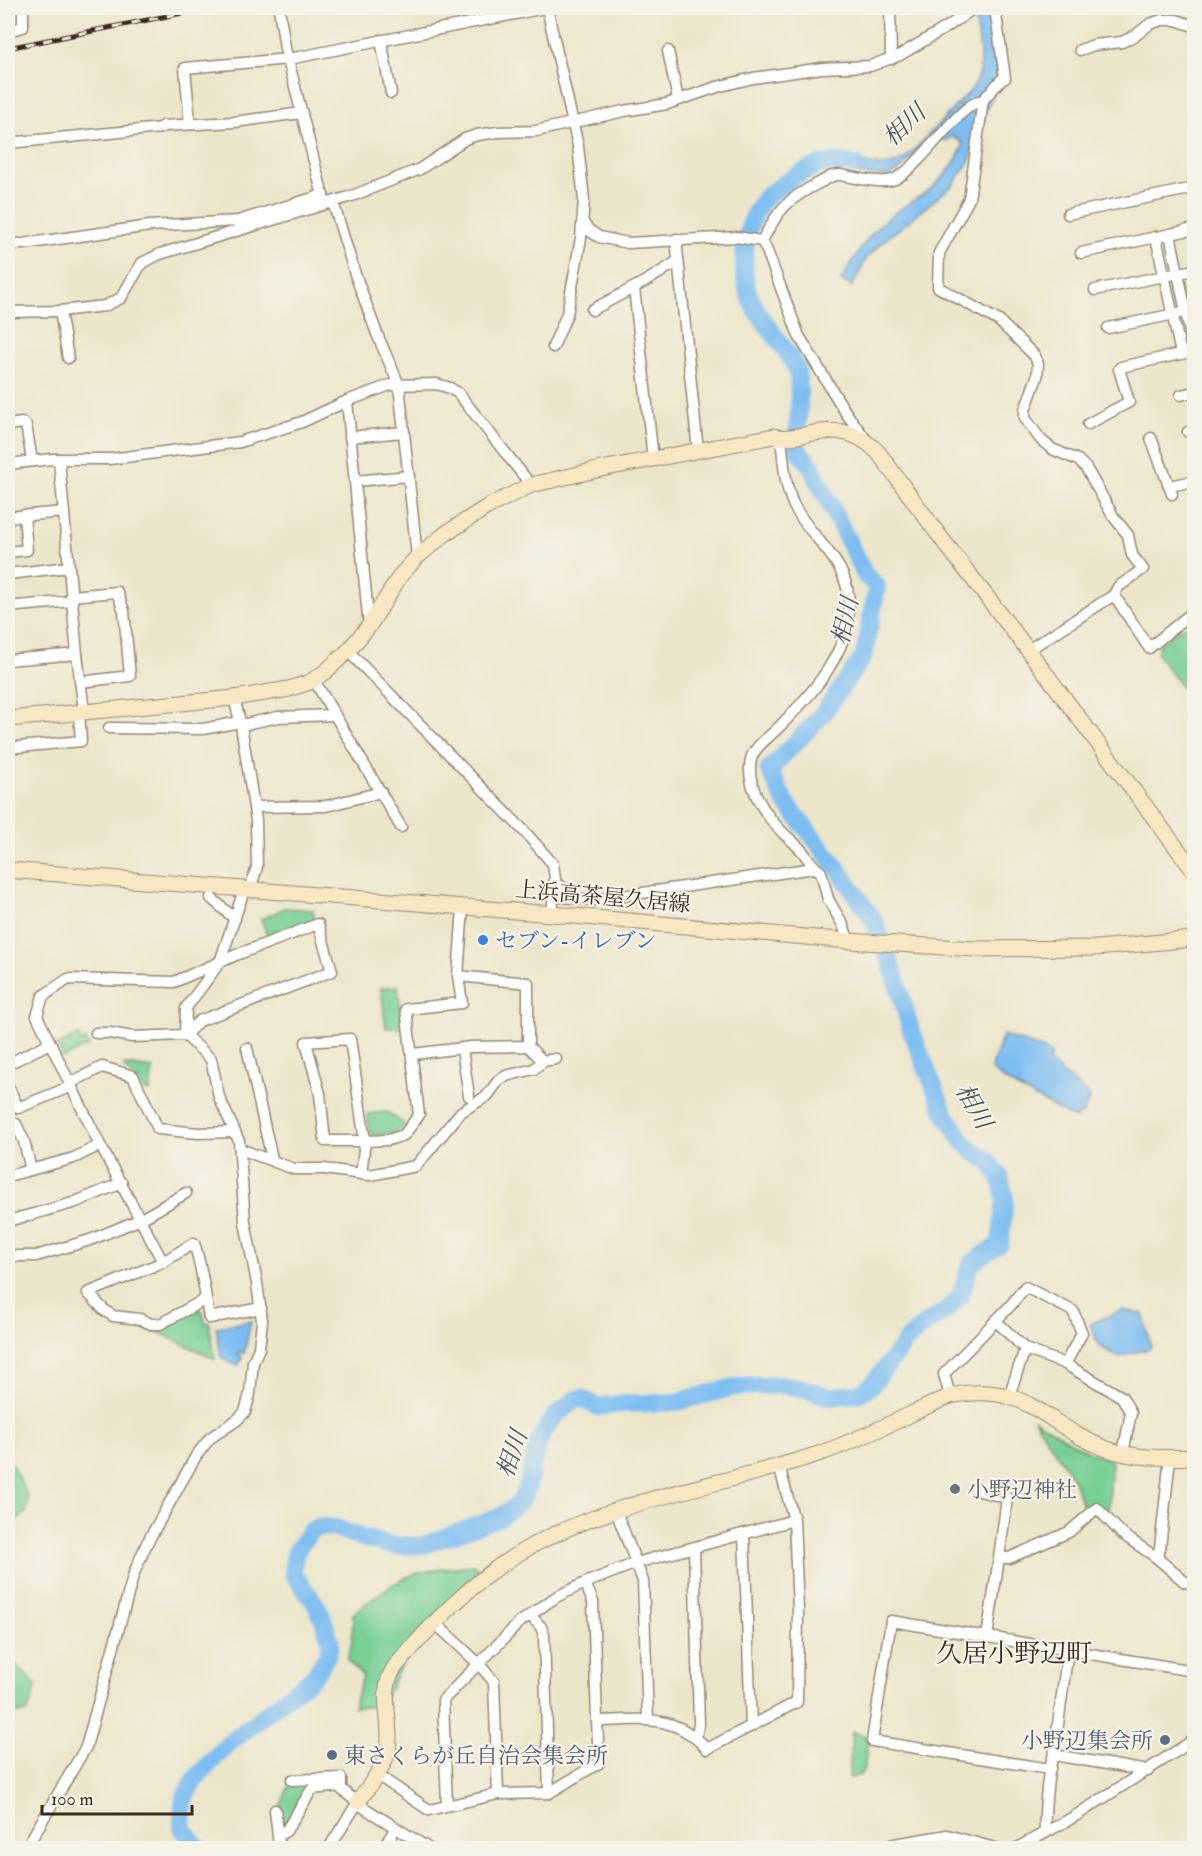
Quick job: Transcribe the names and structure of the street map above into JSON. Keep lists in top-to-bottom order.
{
  "streets": {
    "street": ["上浜高茶屋久居線"]
  },
  "districts": ["久居小野辺町"],
  "water": ["相川"],
  "places": [
    "セブン-イレブン",
    "小野辺神社",
    "小野辺集会所",
    "東さくらが丘自治会集会所"
  ],
  "scale_bar": "100 m"
}
